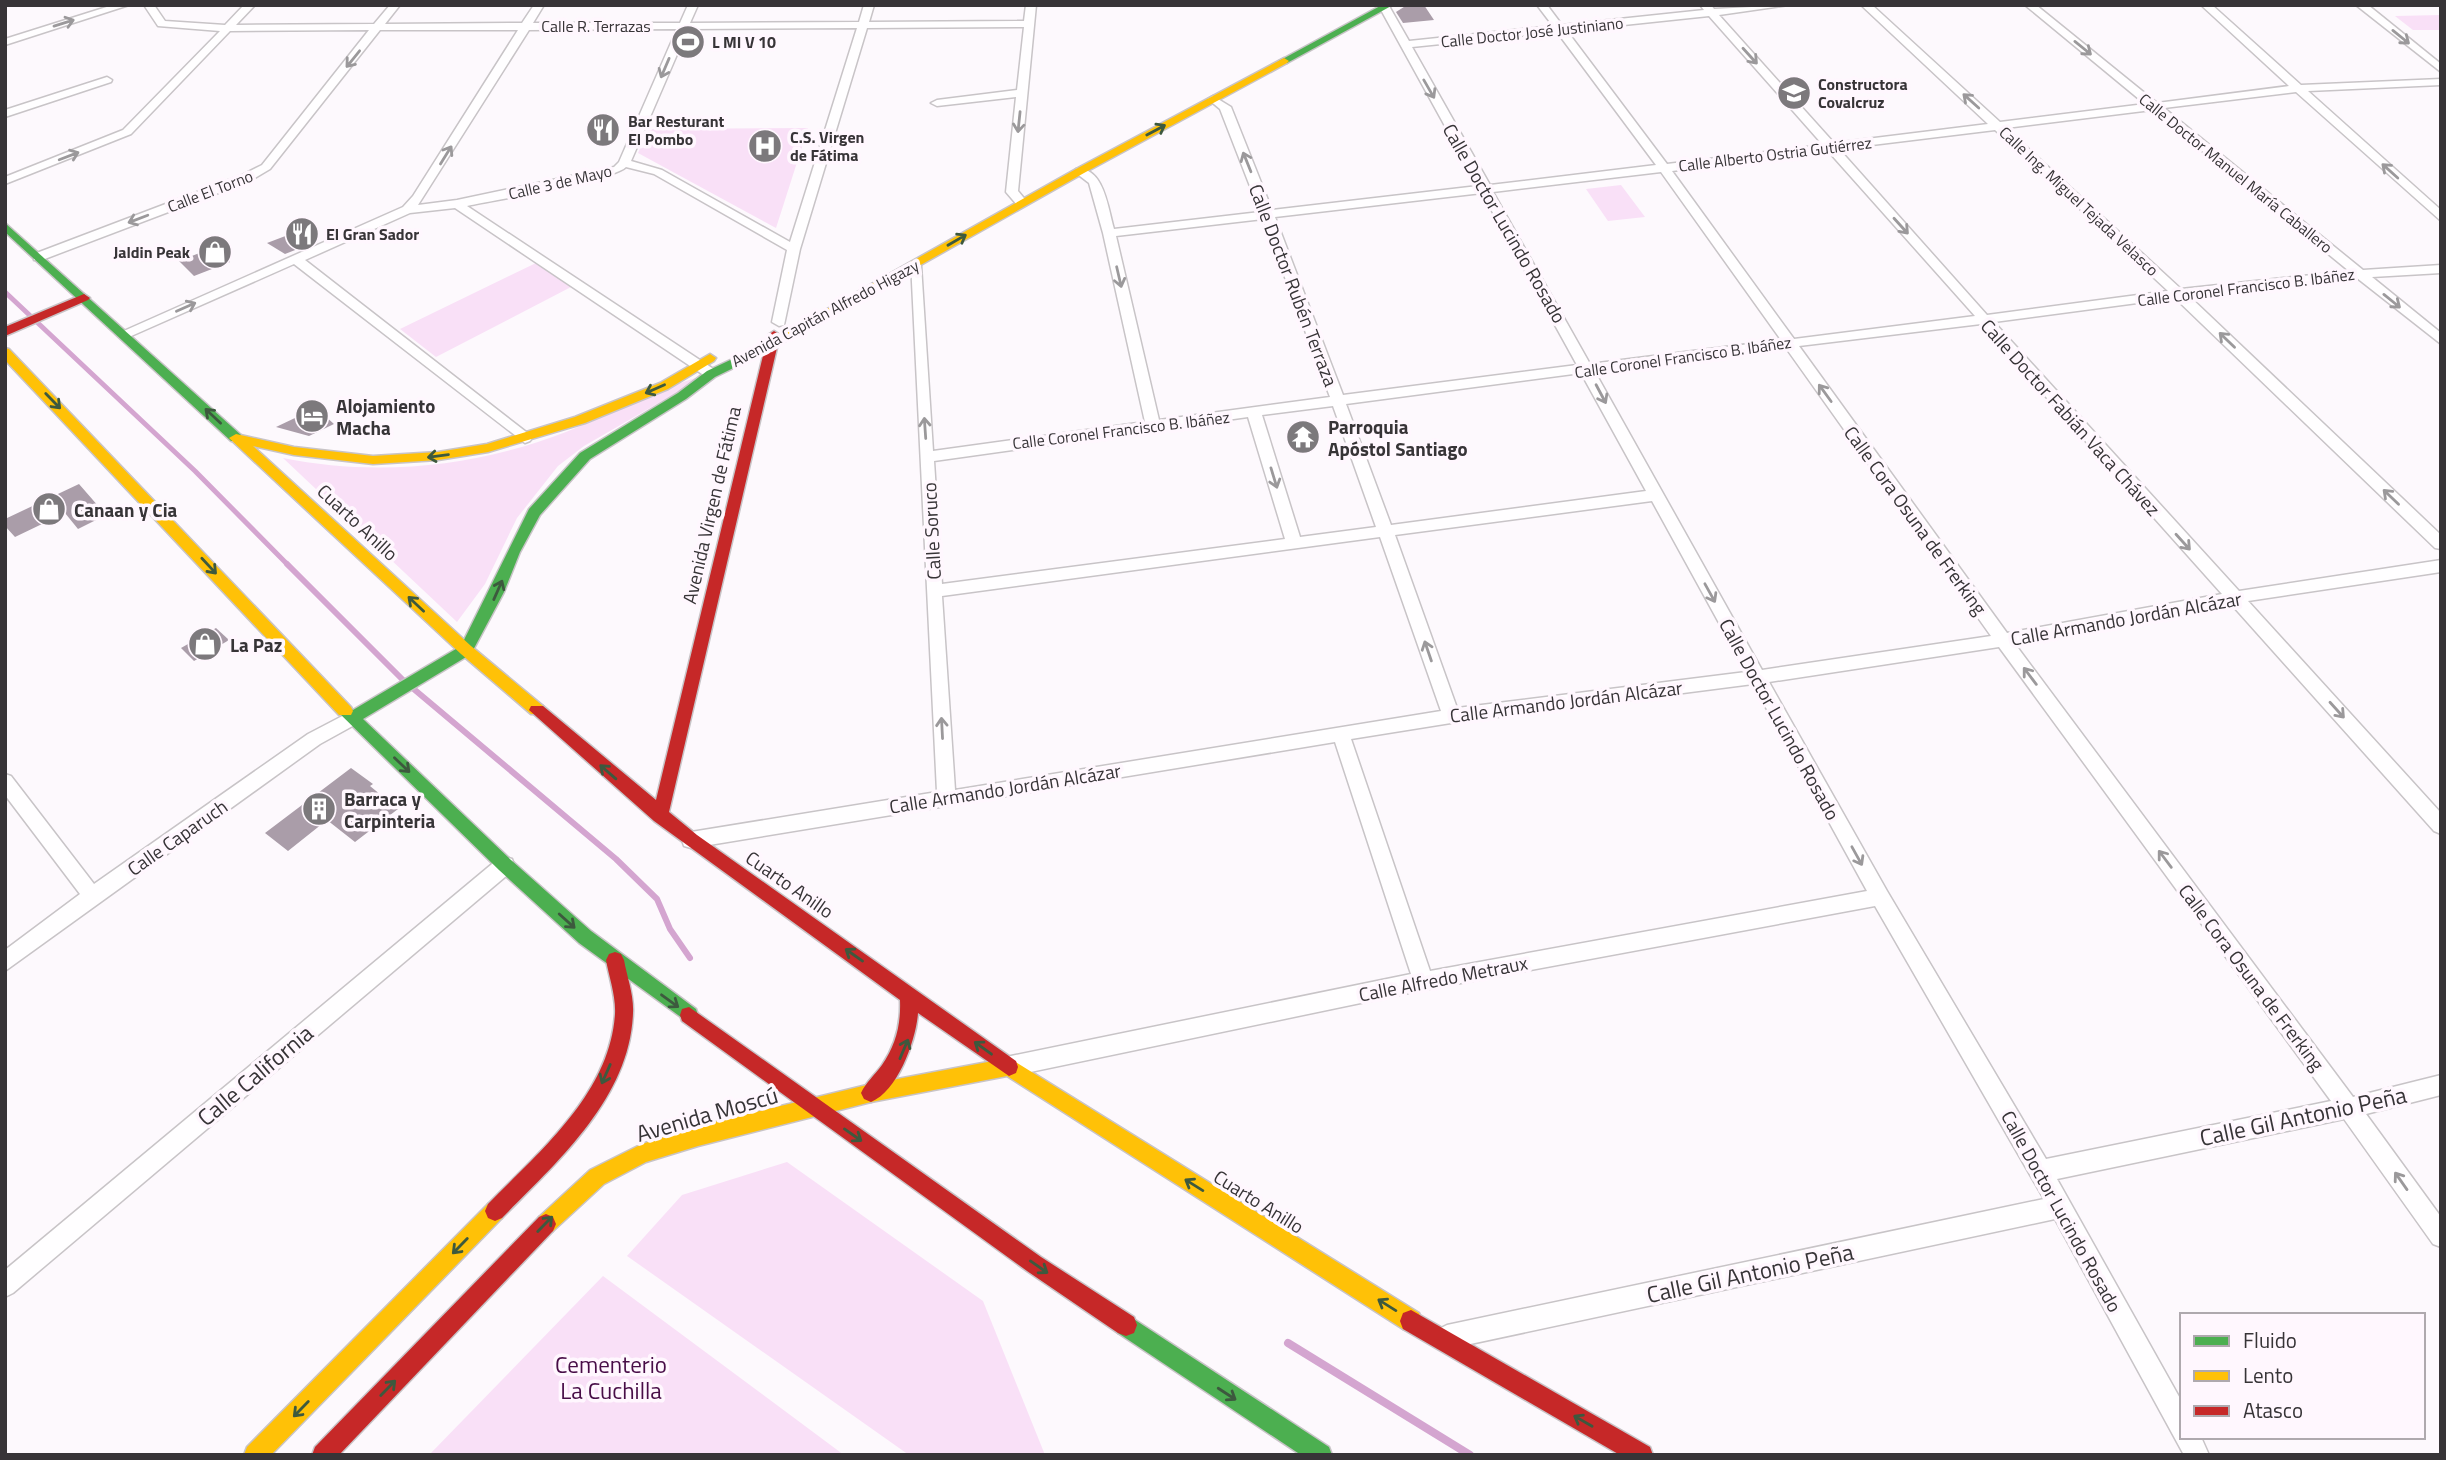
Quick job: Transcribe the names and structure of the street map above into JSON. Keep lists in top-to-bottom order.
{
  "streets": {
    "main road": [
      "Avenida Capitán Alfredo Higazy",
      "Avenida Virgen de Fátima",
      "Cuarto Anillo",
      "Avenida Moscú"
    ],
    "street": [
      "Calle R. Terrazas",
      "Calle Doctor José Justiniano",
      "Calle Alberto Ostria Gutiérrez",
      "Calle Doctor Manuel María Caballero",
      "Calle 3 de Mayo",
      "Calle El Torno",
      "Calle Ing. Miguel Tejada Velasco",
      "Calle Doctor Lucindo Rosado",
      "Calle Doctor Rubén Terraza",
      "Calle Coronel Francisco B. Ibáñez",
      "Calle Doctor Fabián Vaca Chávez",
      "Calle Cora Osuna de Frerking",
      "Calle Soruco",
      "Calle Armando Jordán Alcázar",
      "Calle Caparuch",
      "Calle Alfredo Metraux",
      "Calle California",
      "Calle Gil Antonio Peña"
    ]
  },
  "crossings": [
    ["Calle R. Terrazas", "Calle 3 de Mayo"],
    ["Calle R. Terrazas", "Calle El Torno"],
    ["Calle R. Terrazas", "Avenida Virgen de Fátima"],
    ["Calle Doctor José Justiniano", "Calle Doctor Lucindo Rosado"],
    ["Calle Doctor José Justiniano", "Calle Doctor Fabián Vaca Chávez"],
    ["Calle Doctor José Justiniano", "Calle Cora Osuna de Frerking"],
    ["Calle Alberto Ostria Gutiérrez", "Calle Doctor Manuel María Caballero"],
    ["Calle Alberto Ostria Gutiérrez", "Calle Ing. Miguel Tejada Velasco"],
    ["Calle Alberto Ostria Gutiérrez", "Calle Doctor Lucindo Rosado"],
    ["Calle Alberto Ostria Gutiérrez", "Calle Doctor Rubén Terraza"],
    ["Calle Alberto Ostria Gutiérrez", "Calle Doctor Fabián Vaca Chávez"],
    ["Calle Alberto Ostria Gutiérrez", "Calle Cora Osuna de Frerking"],
    ["Calle Doctor Manuel María Caballero", "Calle Coronel Francisco B. Ibáñez"],
    ["Calle El Torno", "Cuarto Anillo"],
    ["Calle Ing. Miguel Tejada Velasco", "Calle Coronel Francisco B. Ibáñez"],
    ["Calle Doctor Lucindo Rosado", "Calle Coronel Francisco B. Ibáñez"],
    ["Calle Doctor Lucindo Rosado", "Avenida Capitán Alfredo Higazy"],
    ["Calle Doctor Lucindo Rosado", "Calle Armando Jordán Alcázar"],
    ["Calle Doctor Lucindo Rosado", "Calle Alfredo Metraux"],
    ["Calle Doctor Lucindo Rosado", "Calle Gil Antonio Peña"],
    ["Calle Doctor Rubén Terraza", "Calle Coronel Francisco B. Ibáñez"],
    ["Calle Doctor Rubén Terraza", "Avenida Capitán Alfredo Higazy"],
    ["Calle Doctor Rubén Terraza", "Calle Armando Jordán Alcázar"],
    ["Calle Coronel Francisco B. Ibáñez", "Calle Doctor Fabián Vaca Chávez"],
    ["Calle Coronel Francisco B. Ibáñez", "Calle Cora Osuna de Frerking"],
    ["Calle Coronel Francisco B. Ibáñez", "Calle Soruco"],
    ["Avenida Capitán Alfredo Higazy", "Avenida Virgen de Fátima"],
    ["Avenida Capitán Alfredo Higazy", "Cuarto Anillo"],
    ["Avenida Capitán Alfredo Higazy", "Calle Soruco"],
    ["Avenida Capitán Alfredo Higazy", "Calle Caparuch"],
    ["Calle Doctor Fabián Vaca Chávez", "Calle Armando Jordán Alcázar"],
    ["Avenida Virgen de Fátima", "Cuarto Anillo"],
    ["Calle Cora Osuna de Frerking", "Calle Armando Jordán Alcázar"],
    ["Calle Cora Osuna de Frerking", "Calle Gil Antonio Peña"],
    ["Cuarto Anillo", "Calle Armando Jordán Alcázar"],
    ["Cuarto Anillo", "Calle Alfredo Metraux"],
    ["Cuarto Anillo", "Avenida Moscú"],
    ["Cuarto Anillo", "Calle Gil Antonio Peña"],
    ["Calle Soruco", "Calle Armando Jordán Alcázar"],
    ["Calle Alfredo Metraux", "Avenida Moscú"]
  ],
  "one_way": [
    "Calle Doctor Manuel María Caballero",
    "Calle Ing. Miguel Tejada Velasco",
    "Calle Doctor Lucindo Rosado",
    "Calle Doctor Fabián Vaca Chávez",
    "Calle Cora Osuna de Frerking",
    "Calle Soruco"
  ],
  "parks": ["Cementerio La Cuchilla"],
  "places": {
    "sports": ["L MI V 10"],
    "school or university": ["Constructora Covalcruz"],
    "restaurant": ["Bar Resturant El Pombo", "El Gran Sador"],
    "hospital": ["C.S. Virgen de Fátima"],
    "shop": ["Jaldin Peak", "Canaan y Cia", "La Paz"],
    "hotel": ["Alojamiento Macha"],
    "temple": ["Parroquia Apóstol Santiago"],
    "building": ["Barraca y Carpinteria"]
  },
  "legend": ["Fluido", "Lento", "Atasco"]
}
